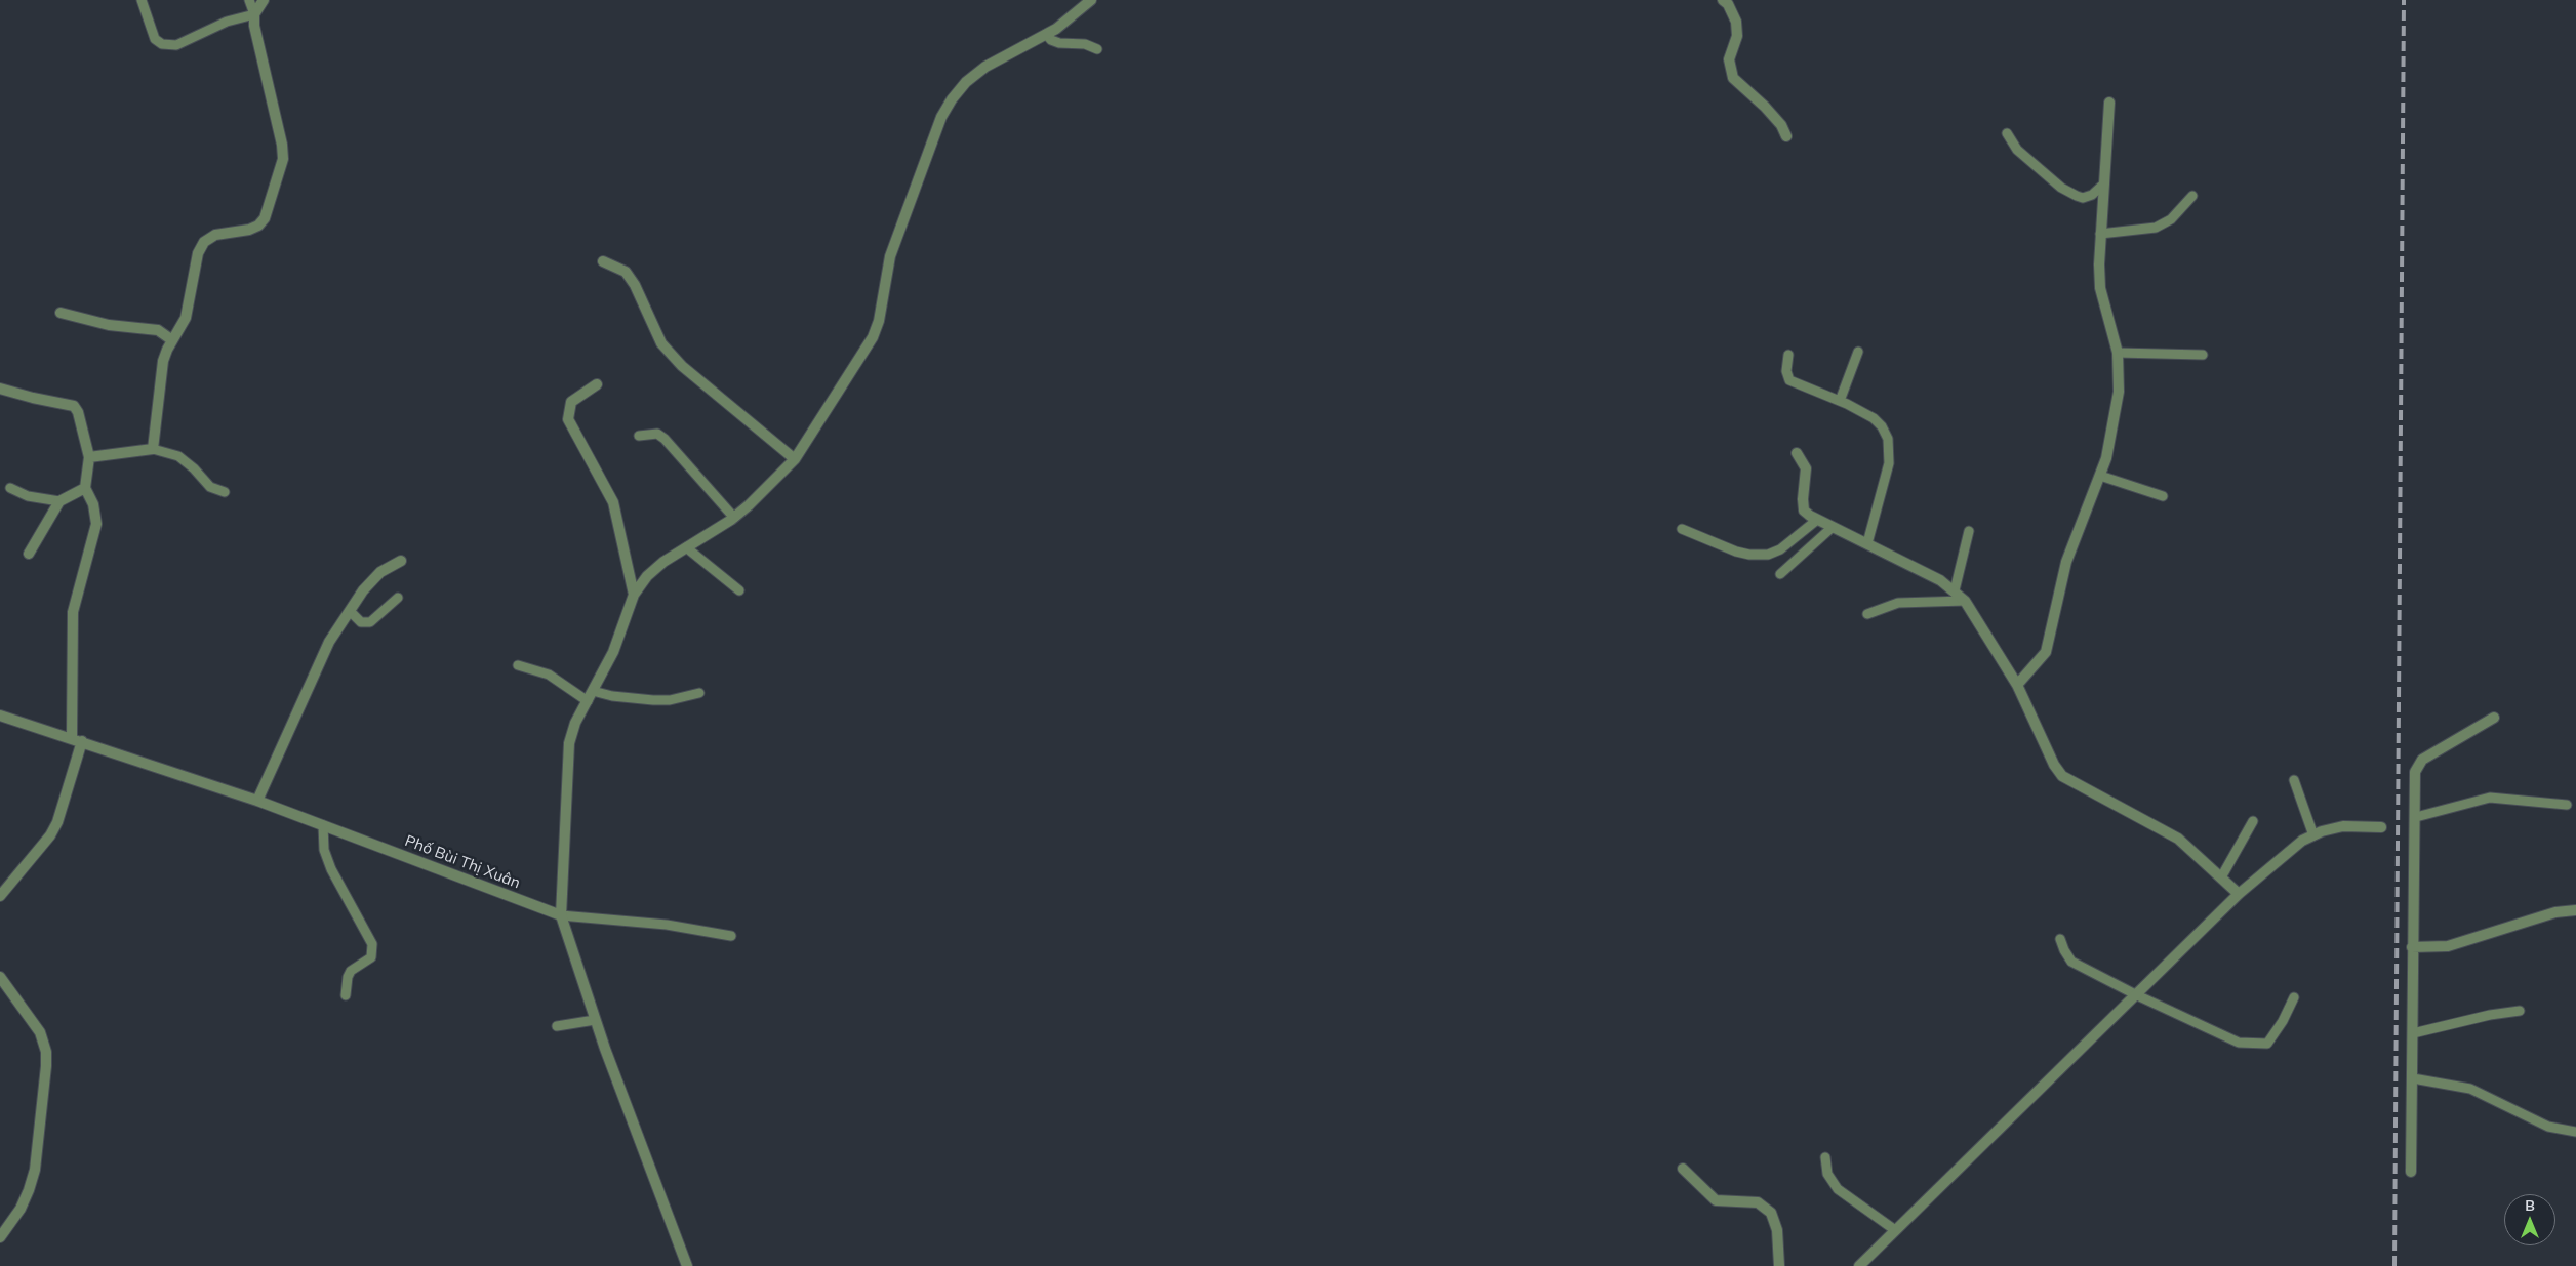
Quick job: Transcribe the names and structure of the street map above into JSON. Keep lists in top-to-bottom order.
{
  "streets": {
    "street": ["Phố Bùi Thị Xuân"]
  },
  "north": "top"
}
